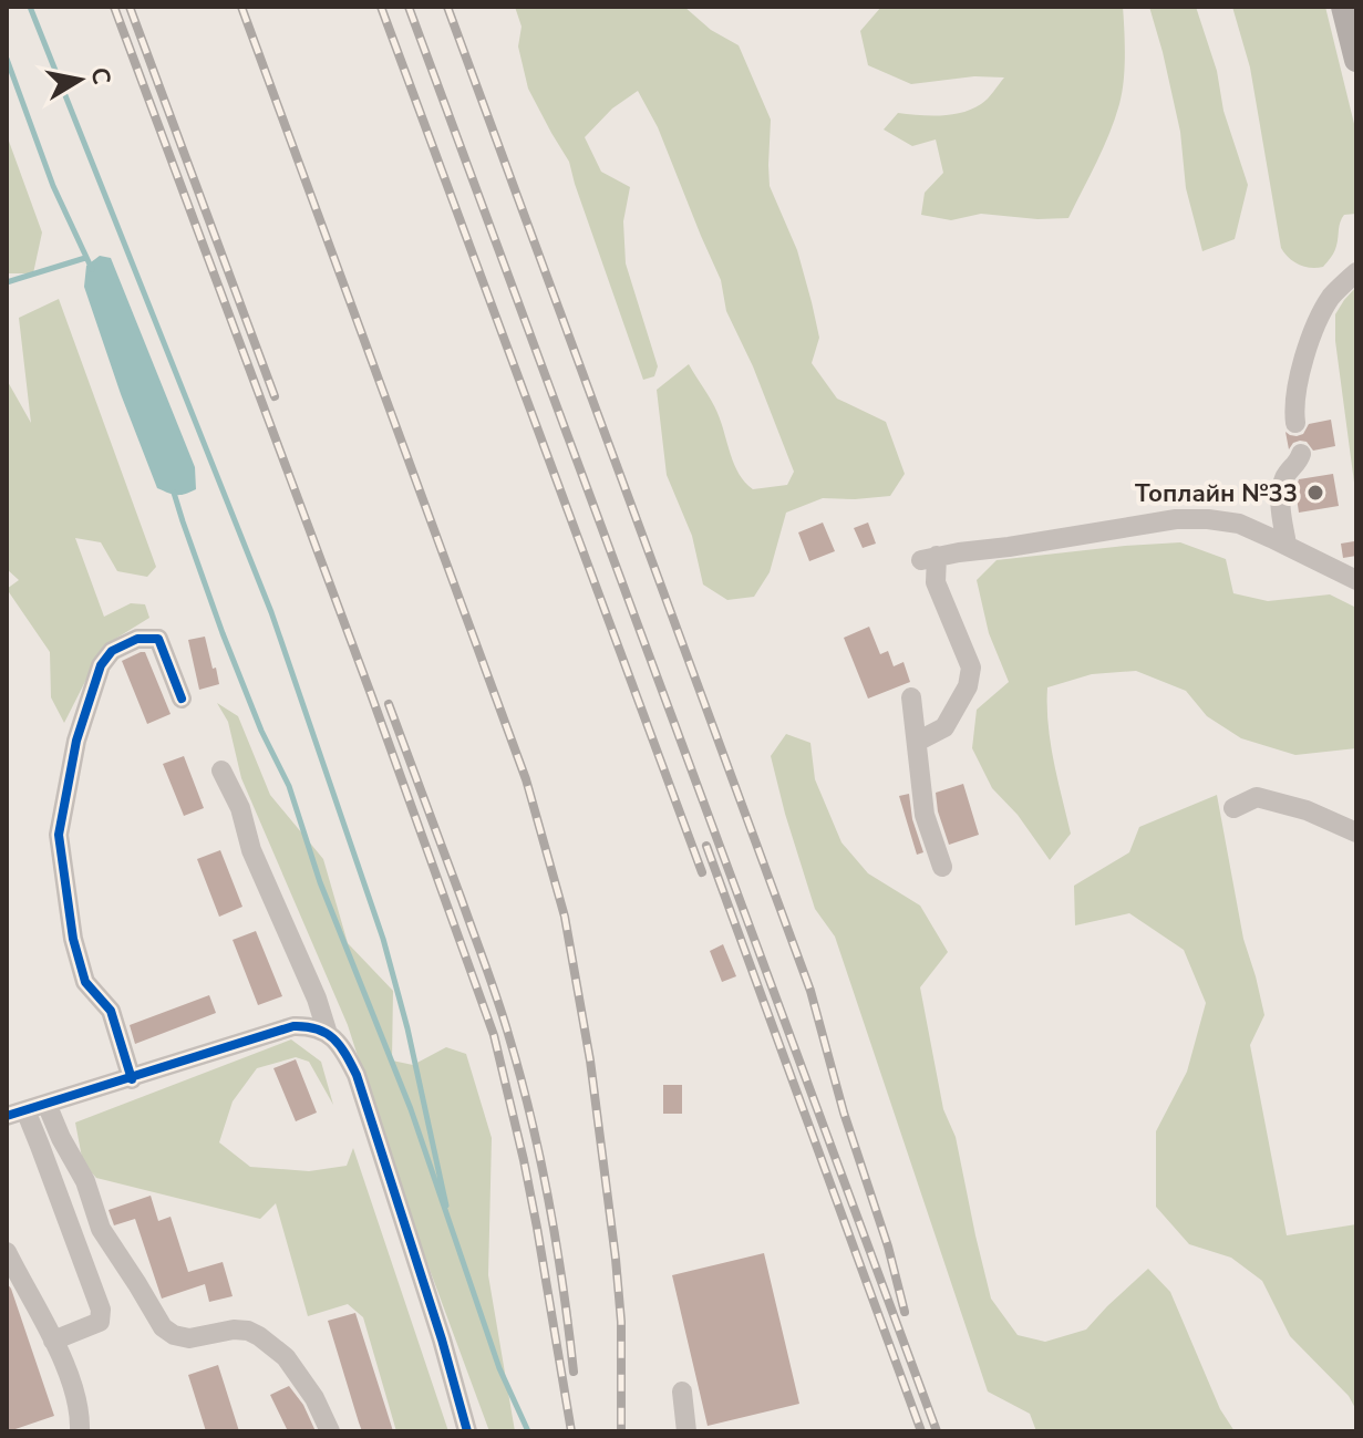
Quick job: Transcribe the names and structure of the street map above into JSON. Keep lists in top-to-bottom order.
{
  "places": ["Топлайн №33"],
  "north": "right"
}
